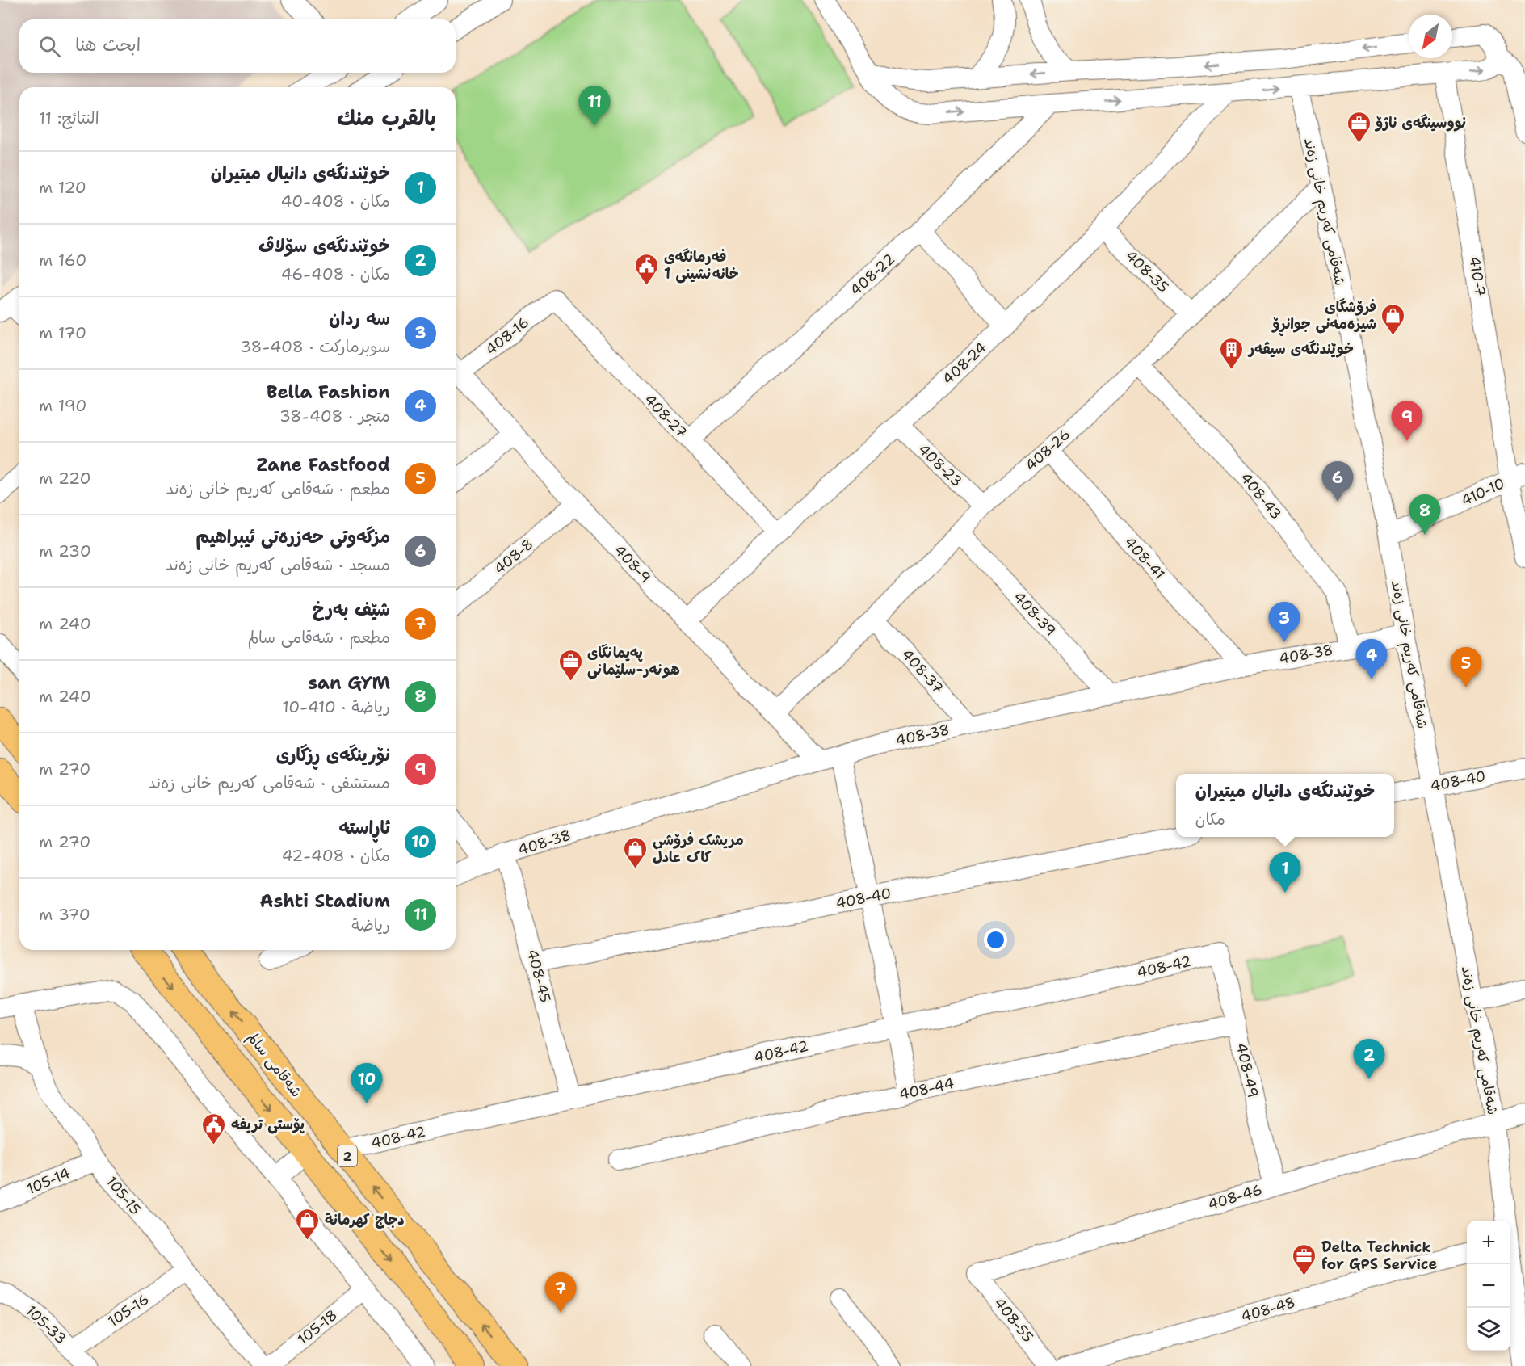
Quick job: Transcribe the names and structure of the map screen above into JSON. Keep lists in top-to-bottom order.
{
  "streets": {
    "main road": ["شەقامی سالم", "2"],
    "street": [
      "شەقامی کەریم خانی زەند",
      "408-35",
      "408-22",
      "410-7",
      "408-16",
      "408-24",
      "408-27",
      "408-26",
      "408-23",
      "410-10",
      "408-43",
      "408-8",
      "408-41",
      "408-9",
      "408-39",
      "408-38",
      "408-37",
      "408-40",
      "408-42",
      "408-45",
      "408-49",
      "408-44",
      "105-14",
      "105-15",
      "408-46",
      "408-48",
      "105-16",
      "408-55",
      "105-33",
      "105-18"
    ]
  },
  "crossings": [
    ["شەقامی کەریم خانی زەند", "408-26"],
    ["شەقامی کەریم خانی زەند", "410-10"],
    ["شەقامی کەریم خانی زەند", "408-38"],
    ["شەقامی کەریم خانی زەند", "408-40"],
    ["شەقامی کەریم خانی زەند", "408-46"],
    ["408-35", "408-24"],
    ["408-35", "408-26"],
    ["408-22", "408-27"],
    ["410-7", "410-10"],
    ["408-16", "408-27"],
    ["408-16", "408-9"],
    ["408-24", "408-27"],
    ["408-24", "408-23"],
    ["408-24", "408-9"],
    ["408-26", "408-23"],
    ["408-26", "408-43"],
    ["408-26", "408-41"],
    ["408-26", "408-9"],
    ["408-26", "408-39"],
    ["408-26", "408-37"],
    ["408-43", "408-38"],
    ["408-8", "408-9"],
    ["408-41", "408-38"],
    ["408-9", "408-38"],
    ["408-39", "408-38"],
    ["408-38", "408-37"],
    ["408-38", "408-45"],
    ["408-40", "408-45"],
    ["408-42", "408-45"],
    ["408-42", "شەقامی سالم"],
    ["408-42", "408-49"],
    ["408-49", "408-44"],
    ["408-49", "408-46"],
    ["105-14", "105-15"],
    ["105-15", "105-16"],
    ["408-46", "408-55"],
    ["105-16", "105-33"]
  ],
  "places": {
    "office": ["نووسینگەی ناژۆ", "پەیمانگای هونەر-سلێمانی", "Delta Technick for GPS Service"],
    "public building": ["فەرمانگەی خانەنشینی 1", "پۆستی تریفە"],
    "shop": ["فرۆشگای شیرەمەنی جوانڕۆ", "مریشک فرۆشی کاک عادل", "دجاج كهرمانة"],
    "building": ["خوێندنگەی سیڤەر"]
  },
  "north": "bottom left",
  "page": {
    "search": "ابحث هنا",
    "pins": [
      "11",
      "9",
      "6",
      "8",
      "3",
      "4",
      "5",
      "1",
      "2",
      "10",
      "7"
    ],
    "heading": ["بالقرب منك", "النتائج: 11"],
    "list": [
      {
        "mark": "1",
        "name": "خوێندنگەی دانیال میتیران",
        "note": "مكان · 408-40",
        "value": "120 m"
      },
      {
        "mark": "2",
        "name": "خوێندنگەی سۆلاڤ",
        "note": "مكان · 408-46",
        "value": "160 m"
      },
      {
        "mark": "3",
        "name": "سه ردان",
        "note": "سوبرماركت · 408-38",
        "value": "170 m"
      },
      {
        "mark": "4",
        "name": "Bella Fashion",
        "note": "متجر · 408-38",
        "value": "190 m"
      },
      {
        "mark": "5",
        "name": "Zane Fastfood",
        "note": "مطعم · شەقامی کەریم خانی زەند",
        "value": "220 m"
      },
      {
        "mark": "6",
        "name": "مزگەوتی حەزرەتی ئیبراهیم",
        "note": "مسجد · شەقامی کەریم خانی زەند",
        "value": "230 m"
      },
      {
        "mark": "7",
        "name": "شێف بەرخ",
        "note": "مطعم · شەقامی سالم",
        "value": "240 m"
      },
      {
        "mark": "8",
        "name": "san GYM",
        "note": "رياضة · 410-10",
        "value": "240 m"
      },
      {
        "mark": "9",
        "name": "نۆرینگەی ڕزگاری",
        "note": "مستشفى · شەقامی کەریم خانی زەند",
        "value": "270 m"
      },
      {
        "mark": "10",
        "name": "ئاڕاستە",
        "note": "مكان · 408-42",
        "value": "270 m"
      },
      {
        "mark": "11",
        "name": "Ashti Stadium",
        "note": "رياضة",
        "value": "370 m"
      }
    ],
    "popup": ["خوێندنگەی دانیال میتیران", "مكان"],
    "map_buttons": ["+", "−"]
  }
}
